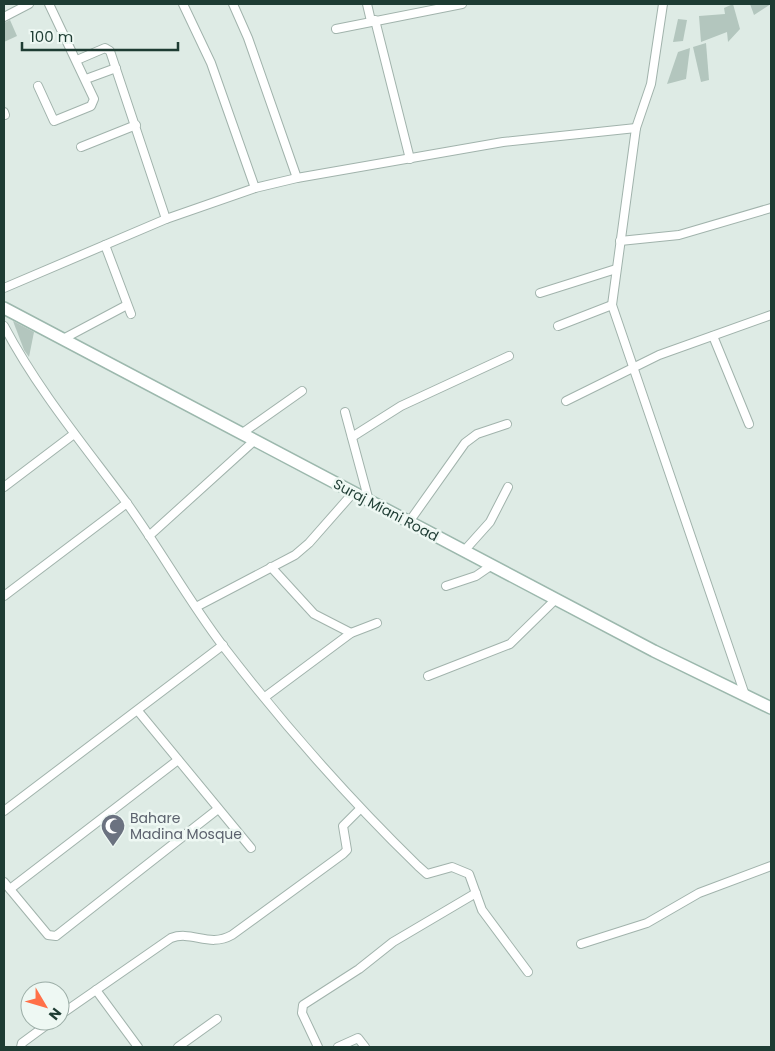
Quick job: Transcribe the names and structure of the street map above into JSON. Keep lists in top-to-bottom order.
{
  "streets": {
    "street": ["Suraj Miani Road"]
  },
  "places": {
    "mosque": ["Bahare Madina Mosque"]
  },
  "scale_bar": "100 m",
  "north": "bottom right"
}
